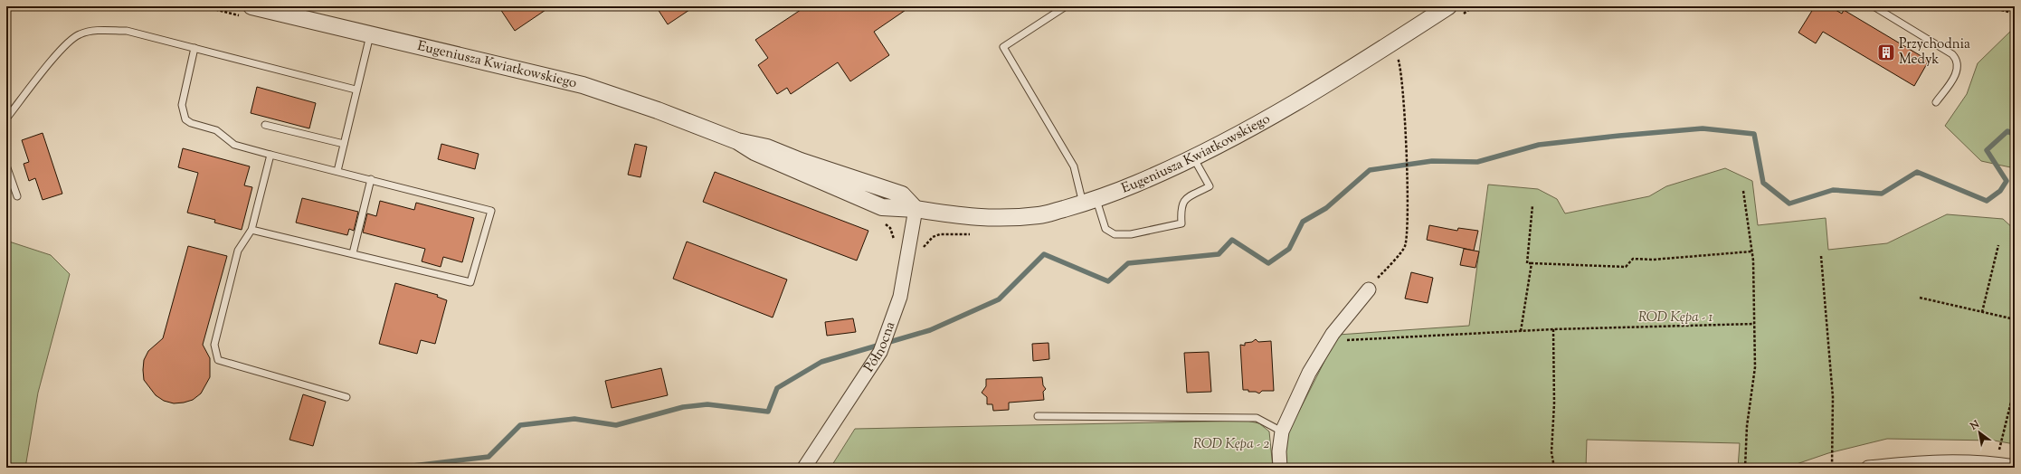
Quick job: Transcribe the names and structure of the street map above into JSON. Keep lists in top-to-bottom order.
{
  "streets": {
    "street": ["Eugeniusza Kwiatkowskiego", "Północna"]
  },
  "crossings": [
    ["Eugeniusza Kwiatkowskiego", "Północna"]
  ],
  "parks": ["ROD Kępa - 1", "ROD Kępa - 2"],
  "places": {
    "building": ["Przychodnia Medyk"]
  },
  "north": "top left"
}
